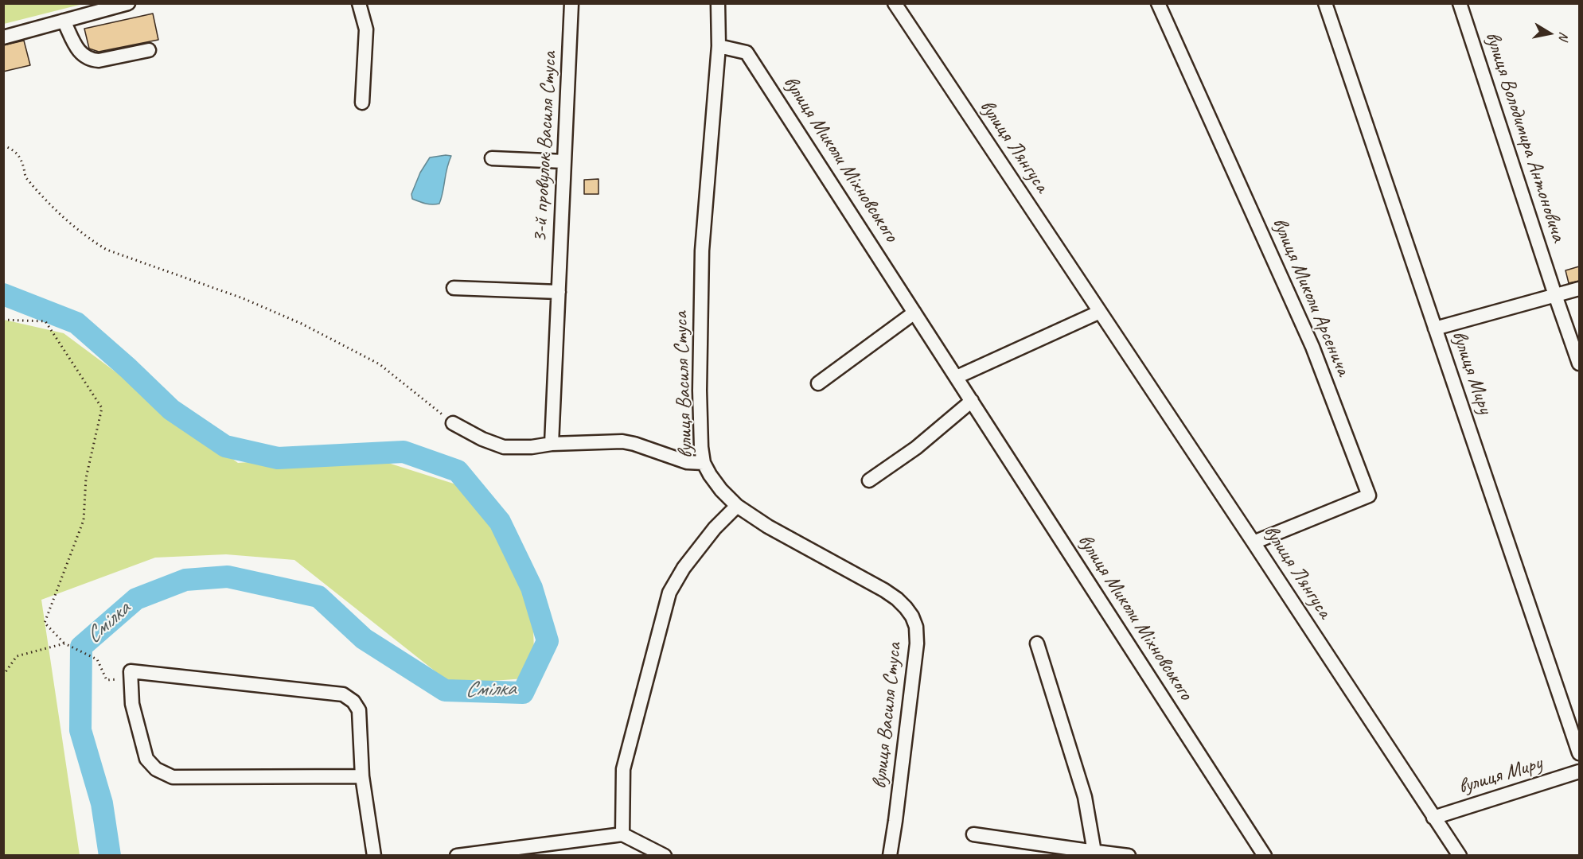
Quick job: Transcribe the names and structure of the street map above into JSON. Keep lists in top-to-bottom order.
{
  "streets": {
    "street": [
      "вулиця Володимира Антоновича",
      "вулиця Лянгуса",
      "3-й провулок Василя Стуса",
      "вулиця Миколи Міхновського",
      "вулиця Миколи Арсенича",
      "вулиця Миру",
      "вулиця Василя Стуса"
    ]
  },
  "crossings": [
    ["вулиця Лянгуса", "вулиця Миколи Арсенича"],
    ["вулиця Лянгуса", "вулиця Миру"],
    ["вулиця Миколи Міхновського", "вулиця Василя Стуса"]
  ],
  "water": ["Смілка"],
  "north": "right"
}
